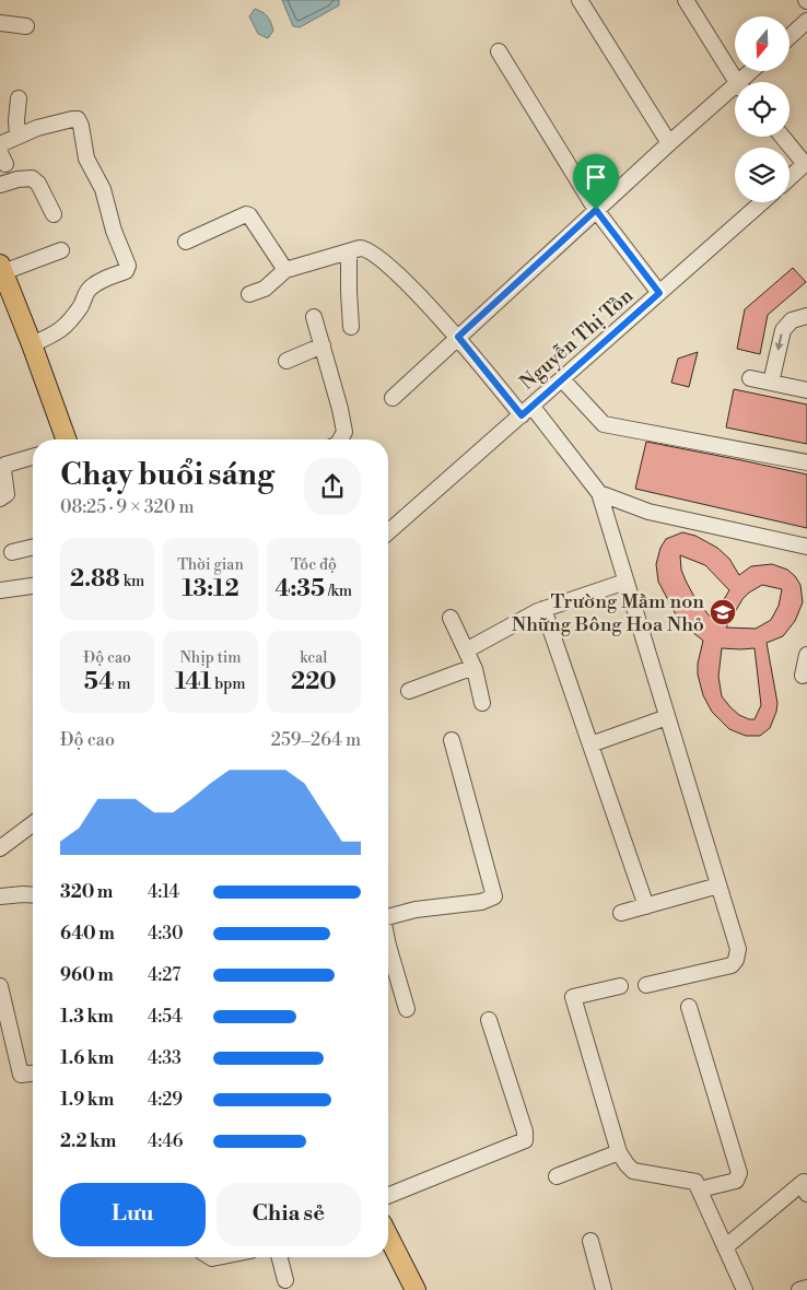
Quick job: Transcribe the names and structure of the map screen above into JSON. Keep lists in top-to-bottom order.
{
  "streets": {
    "street": ["Nguyễn Thị Tồn"]
  },
  "places": {
    "school or university": ["Trường Mầm non Những Bông Hoa Nhỏ"]
  },
  "north": "bottom",
  "page": {
    "heading": ["Chạy buổi sáng", "08:25 · 9 × 320 m"],
    "stats": [
      ["2.88 km"],
      ["Thời gian", "13:12"],
      ["Tốc độ", "4:35 /km"],
      ["Độ cao", "54 m"],
      ["Nhịp tim", "141 bpm"],
      ["kcal", "220"]
    ],
    "chart": ["Độ cao", "259–264 m"],
    "list": [
      {
        "name": "320 m",
        "note": "4:14"
      },
      {
        "name": "640 m",
        "note": "4:30"
      },
      {
        "name": "960 m",
        "note": "4:27"
      },
      {
        "name": "1.3 km",
        "note": "4:54"
      },
      {
        "name": "1.6 km",
        "note": "4:33"
      },
      {
        "name": "1.9 km",
        "note": "4:29"
      },
      {
        "name": "2.2 km",
        "note": "4:46"
      }
    ],
    "buttons": ["Lưu", "Chia sẻ"]
  }
}
